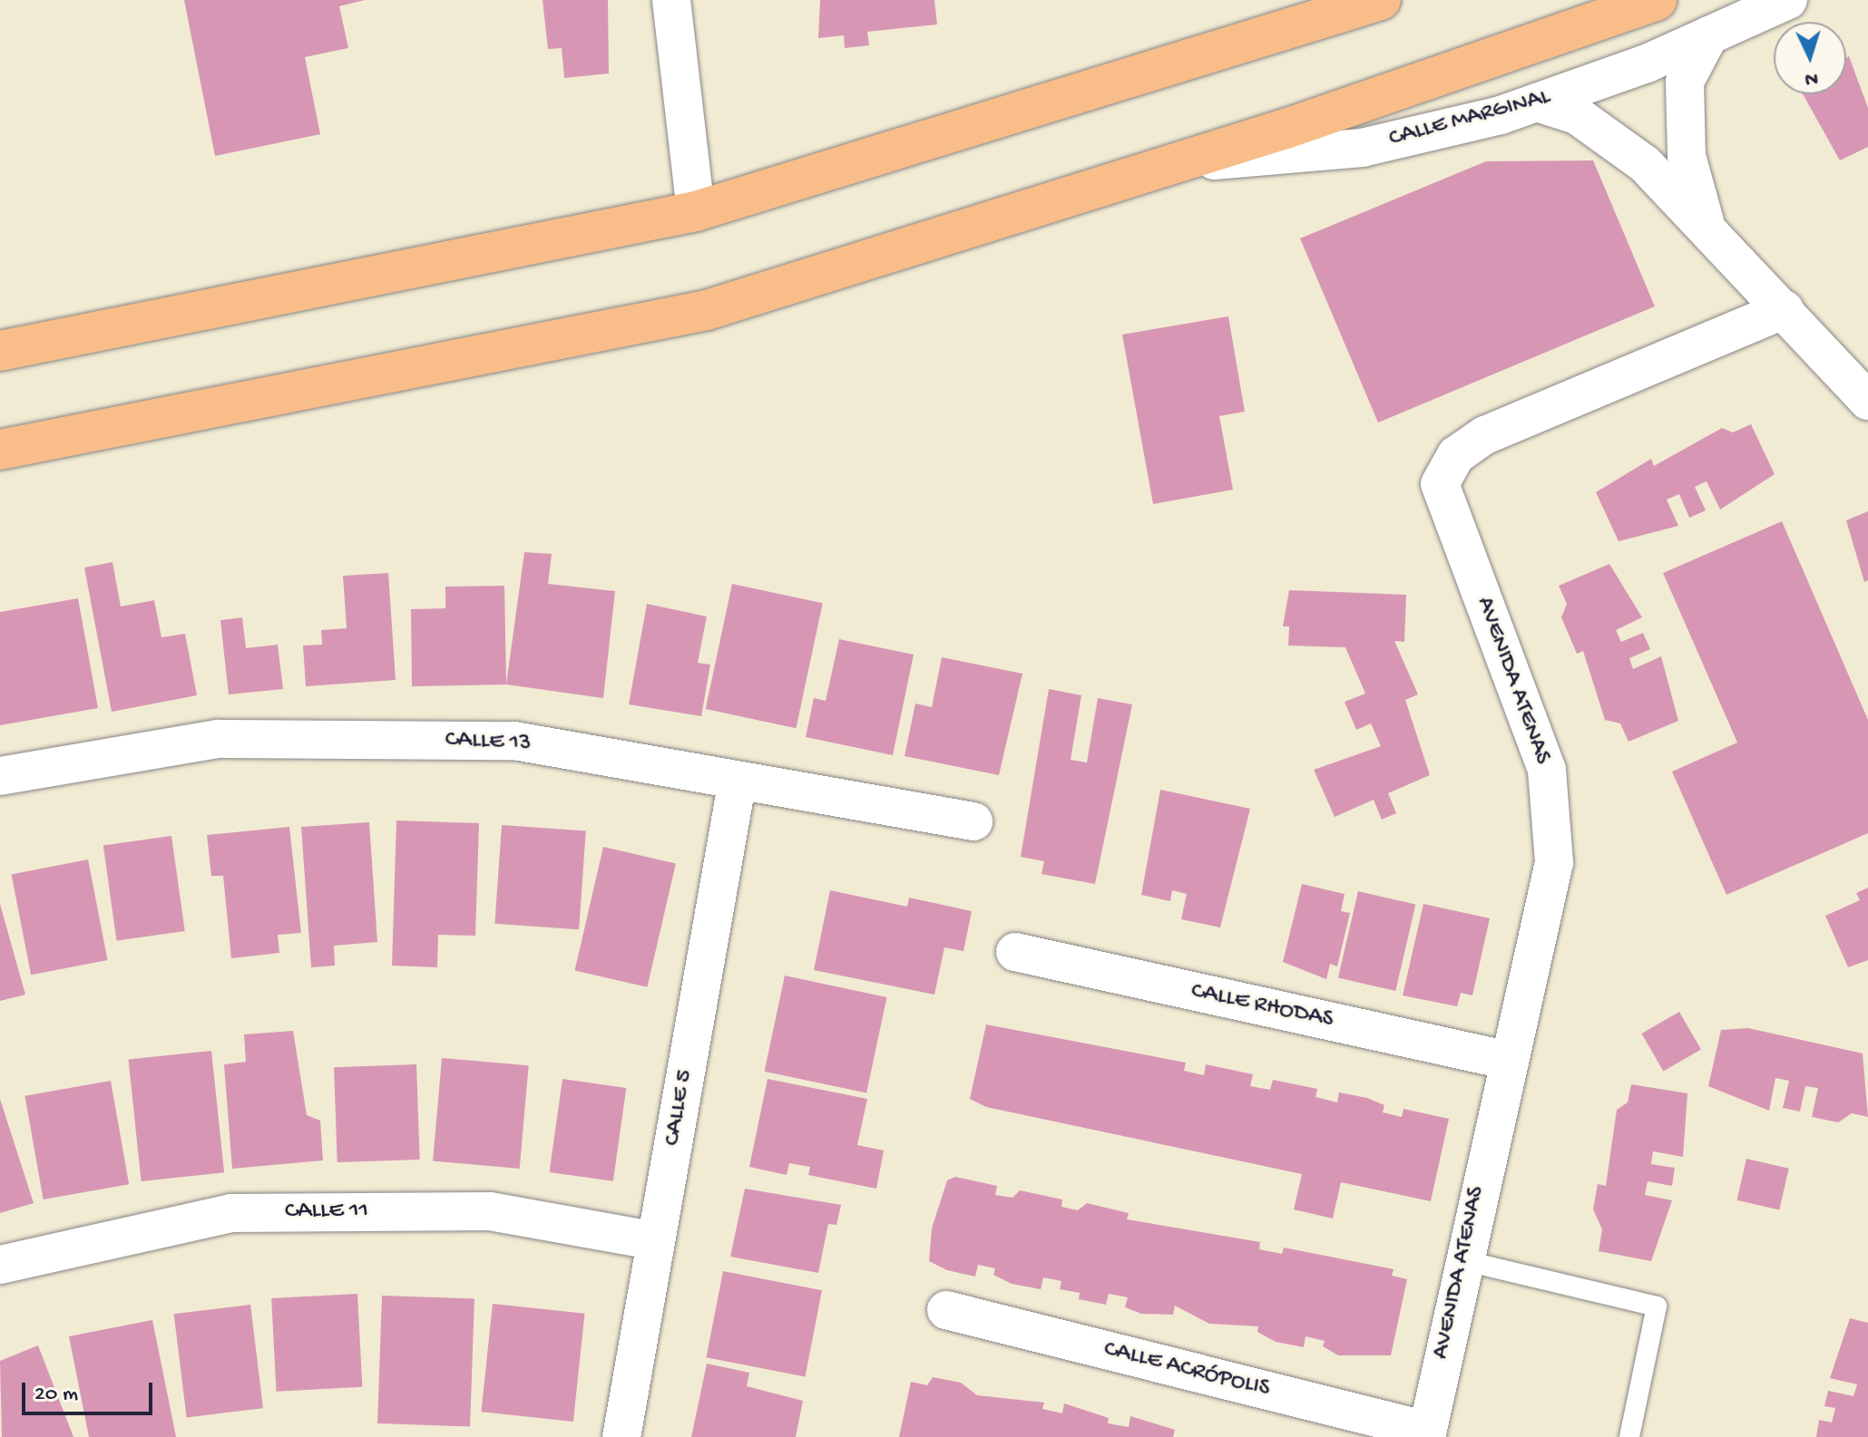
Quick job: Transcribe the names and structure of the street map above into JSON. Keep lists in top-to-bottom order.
{
  "streets": {
    "street": [
      "CALLE MARGINAL",
      "AVENIDA ATENAS",
      "CALLE 13",
      "CALLE RHODAS",
      "CALLE 5",
      "CALLE 11",
      "CALLE ACRÓPOLIS"
    ]
  },
  "crossings": [
    ["AVENIDA ATENAS", "CALLE RHODAS"],
    ["AVENIDA ATENAS", "CALLE ACRÓPOLIS"],
    ["CALLE 13", "CALLE 5"],
    ["CALLE 5", "CALLE 11"]
  ],
  "scale_bar": "20 m",
  "north": "bottom"
}
